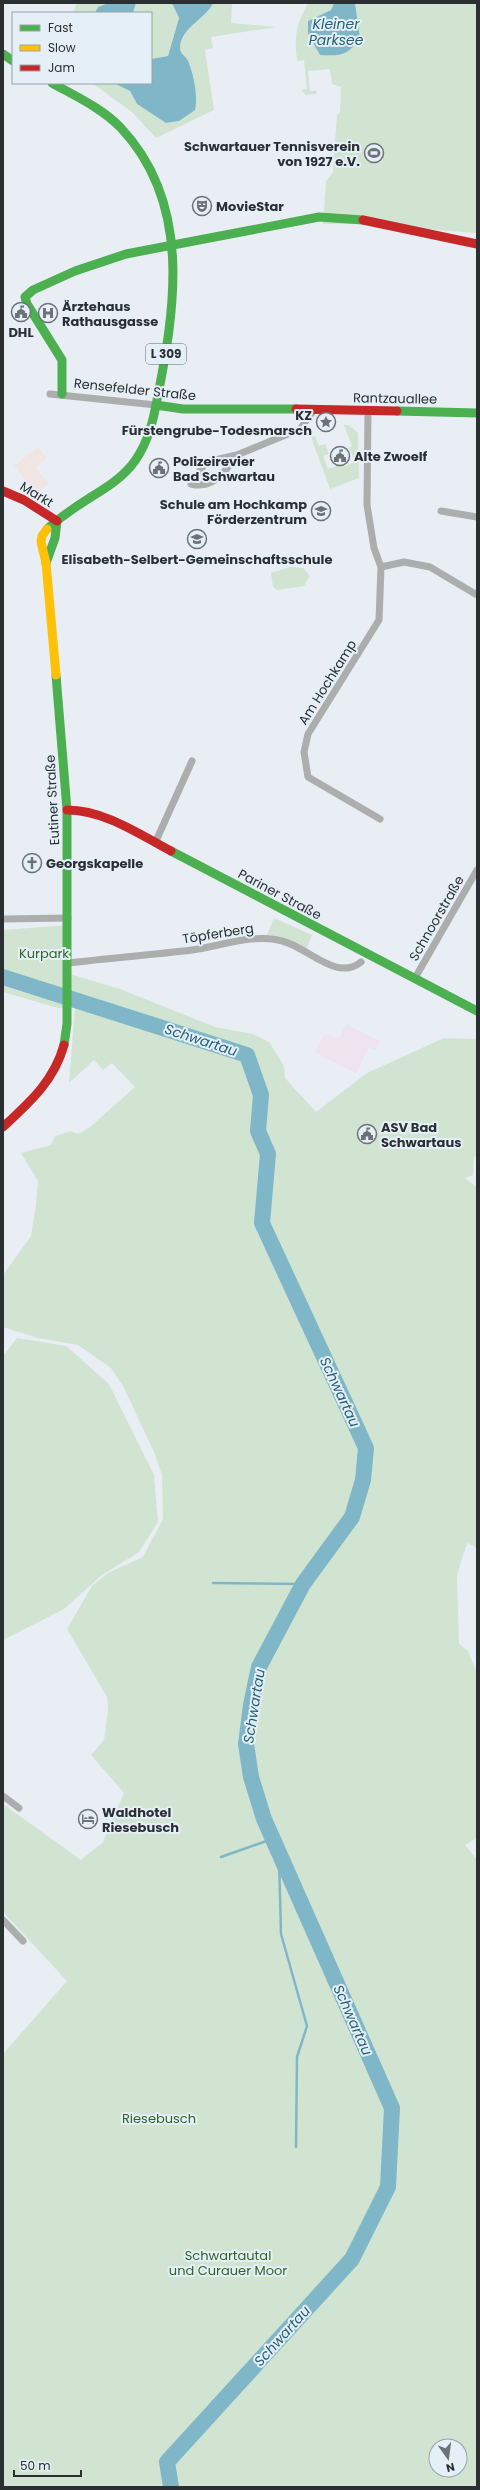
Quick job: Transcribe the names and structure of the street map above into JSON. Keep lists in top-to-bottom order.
{
  "streets": {
    "main road": [
      "L 309",
      "Rensefelder Straße",
      "Rantzauallee",
      "Markt",
      "Eutiner Straße",
      "Pariner Straße"
    ],
    "street": ["Am Hochkamp", "Schnoorstraße", "Töpferberg"]
  },
  "crossings": [
    ["L 309", "Rensefelder Straße"],
    ["L 309", "Markt"],
    ["L 309", "Eutiner Straße"],
    ["Rensefelder Straße", "Rantzauallee"],
    ["Rantzauallee", "Am Hochkamp"],
    ["Eutiner Straße", "Pariner Straße"],
    ["Eutiner Straße", "Töpferberg"],
    ["Pariner Straße", "Schnoorstraße"]
  ],
  "water": ["Kleiner Parksee", "Schwartau"],
  "parks": ["Kurpark", "Riesebusch", "Schwartautal und Curauer Moor"],
  "places": {
    "sports": ["Schwartauer Tennisverein von 1927 e.V."],
    "theatre": ["MovieStar"],
    "public building": [
      "DHL",
      "Alte Zwoelf",
      "Polizeirevier Bad Schwartau",
      "ASV Bad Schwartaus"
    ],
    "hospital": ["Ärztehaus Rathausgasse"],
    "place": ["KZ Fürstengrube-Todesmarsch"],
    "school or university": ["Schule am Hochkamp Förderzentrum", "Elisabeth-Selbert-Gemeinschaftsschule"],
    "church": ["Georgskapelle"],
    "hotel": ["Waldhotel Riesebusch"]
  },
  "legend": ["Fast", "Slow", "Jam"],
  "scale_bar": "50 m",
  "north": "bottom"
}
